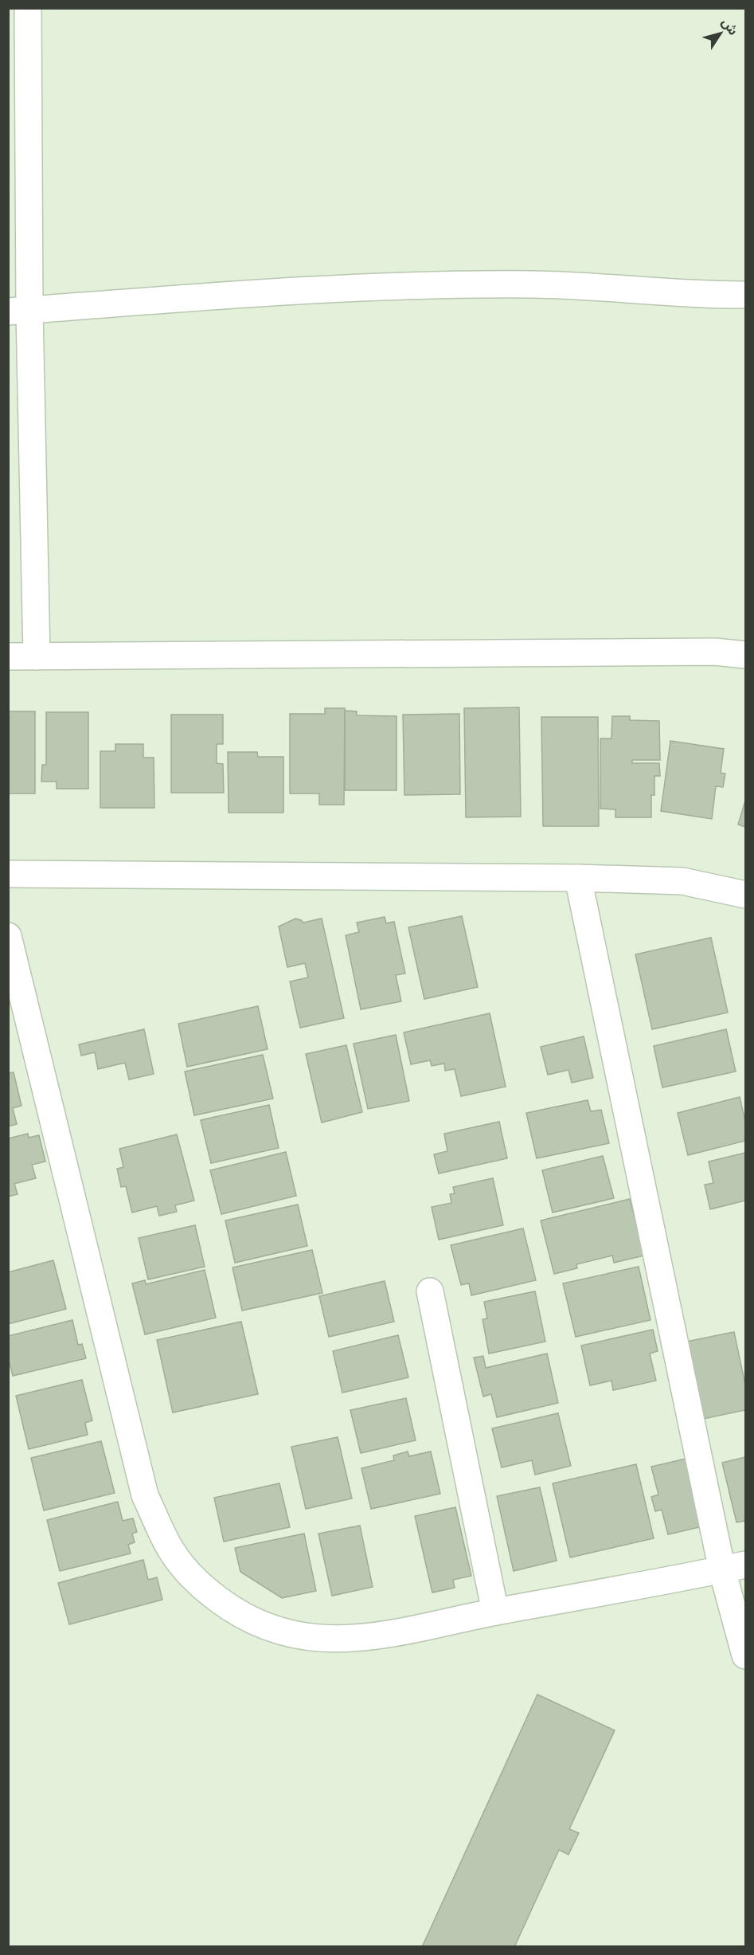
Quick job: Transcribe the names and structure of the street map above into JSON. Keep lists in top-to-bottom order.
{
  "north": "top right"
}
